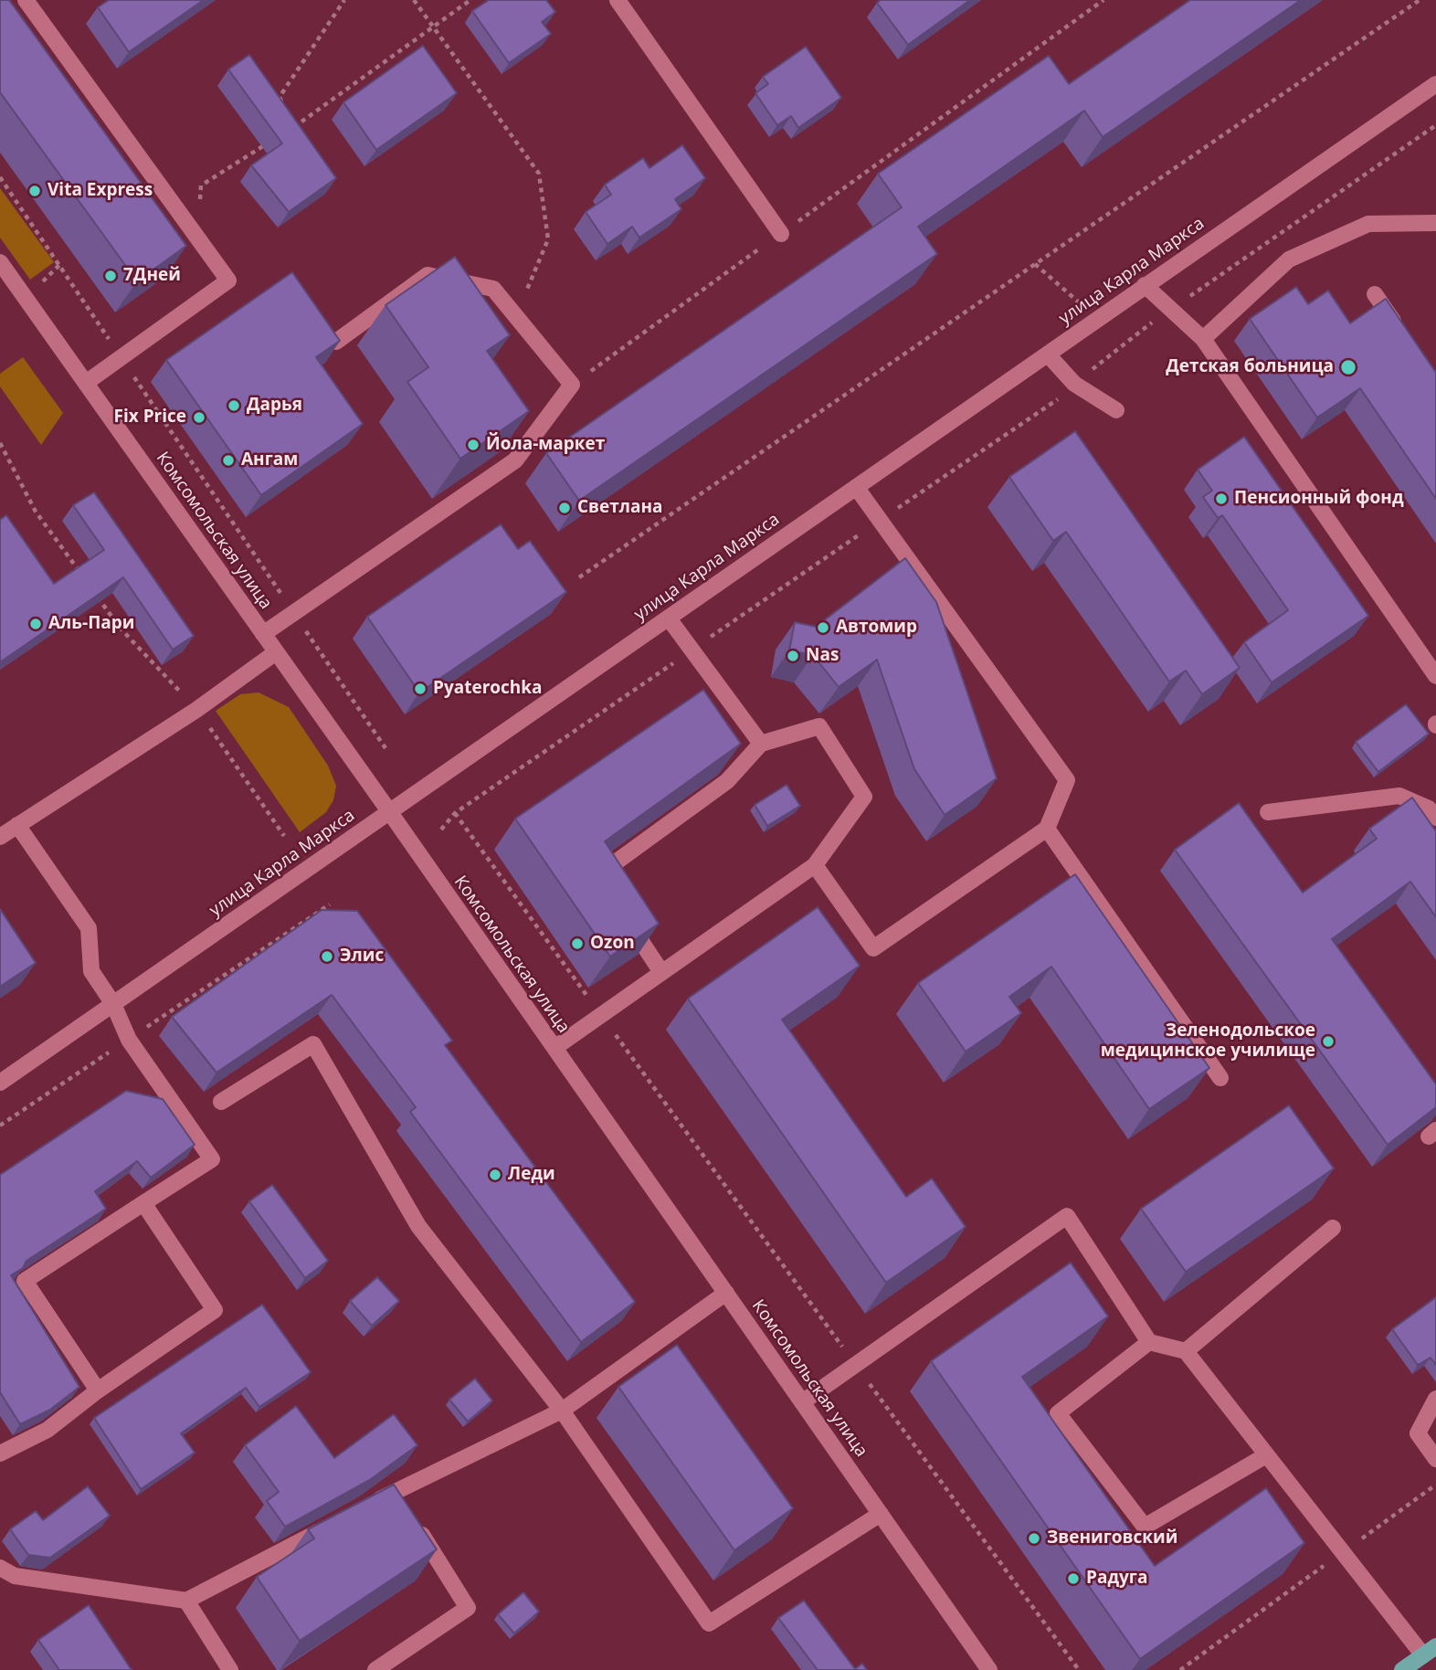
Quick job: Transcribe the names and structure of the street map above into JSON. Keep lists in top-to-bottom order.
{
  "streets": {
    "street": ["улица Карла Маркса", "Комсомольская улица"]
  },
  "crossings": [
    ["улица Карла Маркса", "Комсомольская улица"]
  ],
  "places": [
    "Vita Express",
    "7Дней",
    "Детская больница",
    "Дарья",
    "Fix Price",
    "Йола-маркет",
    "Ангам",
    "Пенсионный фонд",
    "Светлана",
    "Аль-Пари",
    "Автомир",
    "Nas",
    "Pyaterochka",
    "Ozon",
    "Элис",
    "Зеленодольское медицинское училище",
    "Леди",
    "Звениговский",
    "Радуга"
  ]
}
